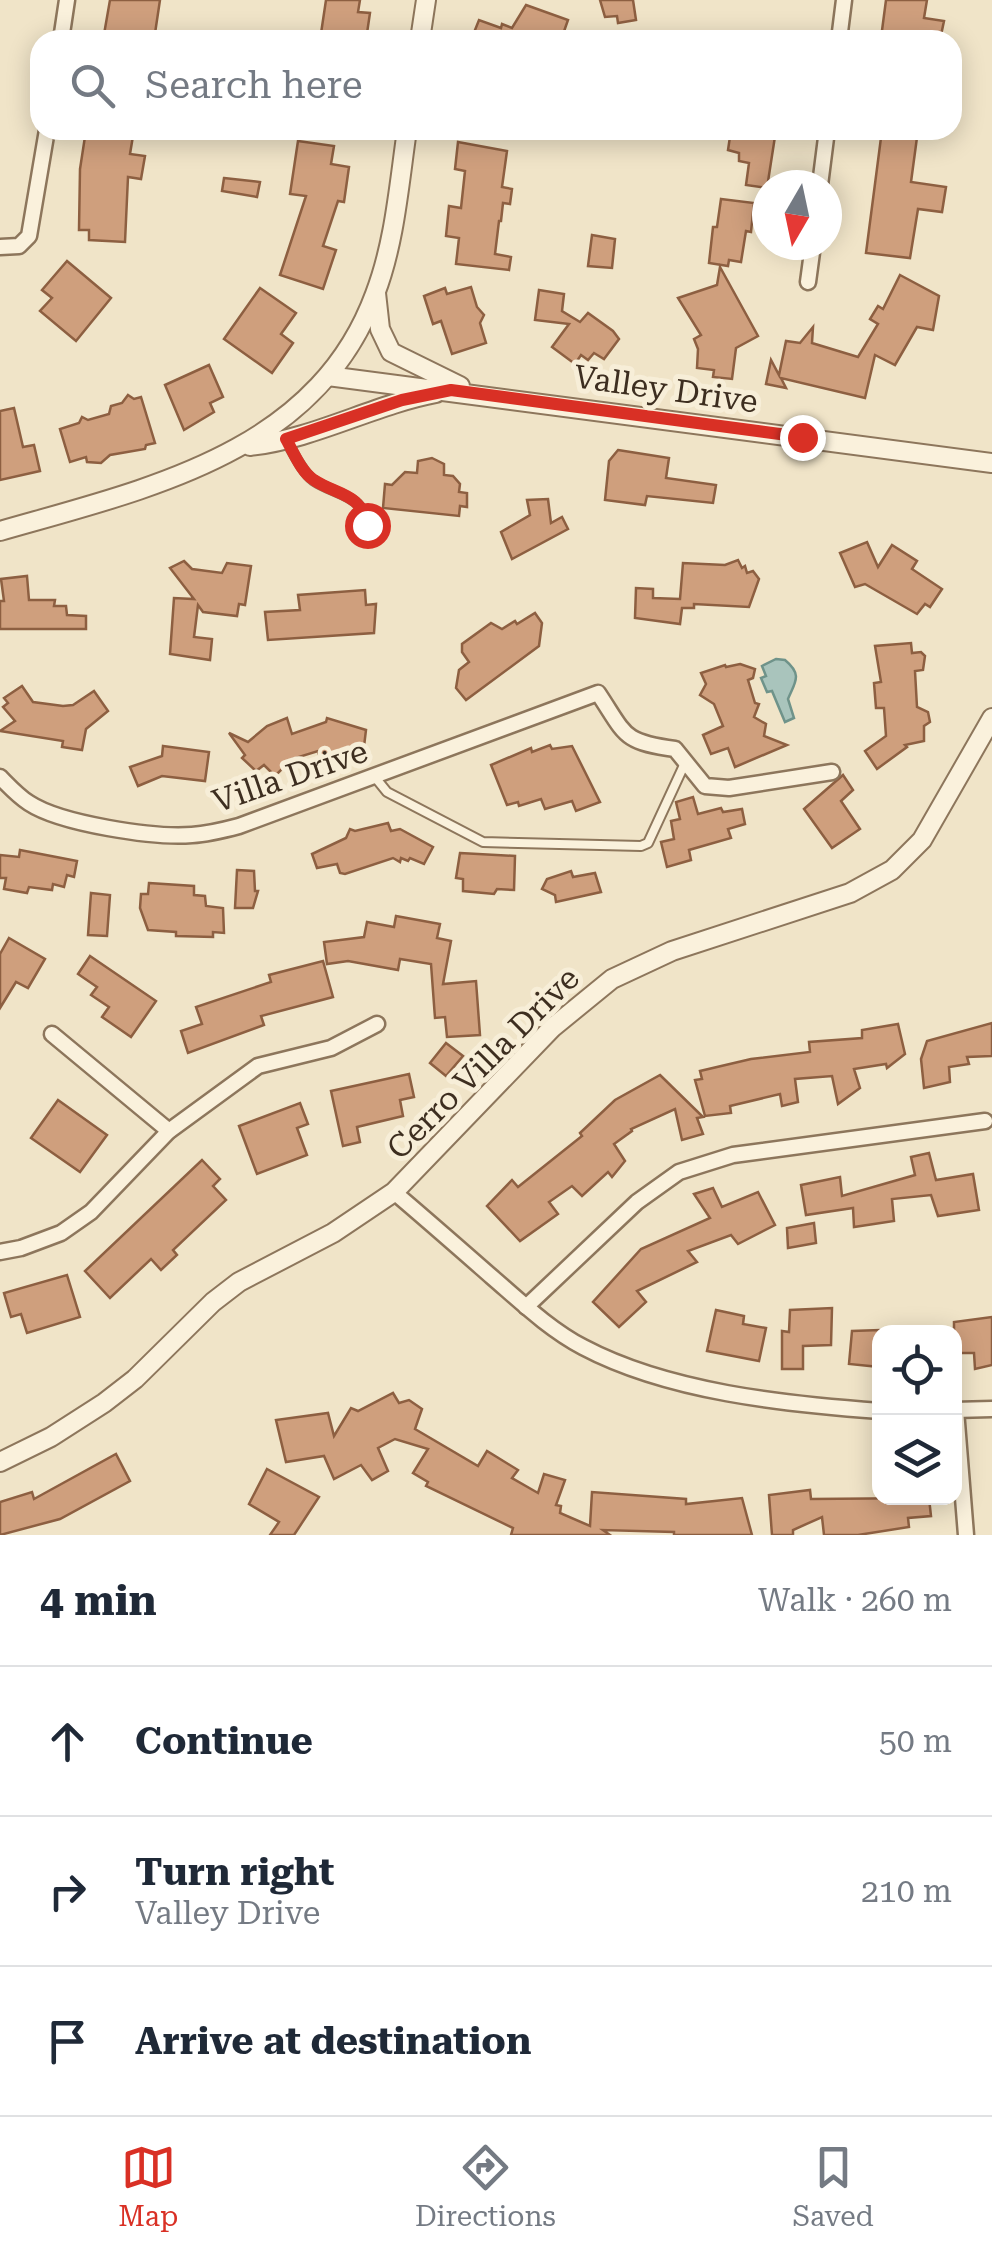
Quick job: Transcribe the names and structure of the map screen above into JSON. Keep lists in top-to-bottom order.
{
  "streets": {
    "street": ["Valley Drive", "Villa Drive", "Cerro Villa Drive"]
  },
  "north": "bottom",
  "page": {
    "search": "Search here",
    "heading": ["4 min", "Walk · 260 m"],
    "list": [
      ["Continue", "50 m"],
      ["Turn right", "Valley Drive", "210 m"],
      "Arrive at destination"
    ],
    "nav": ["Map", "Directions", "Saved"]
  }
}
